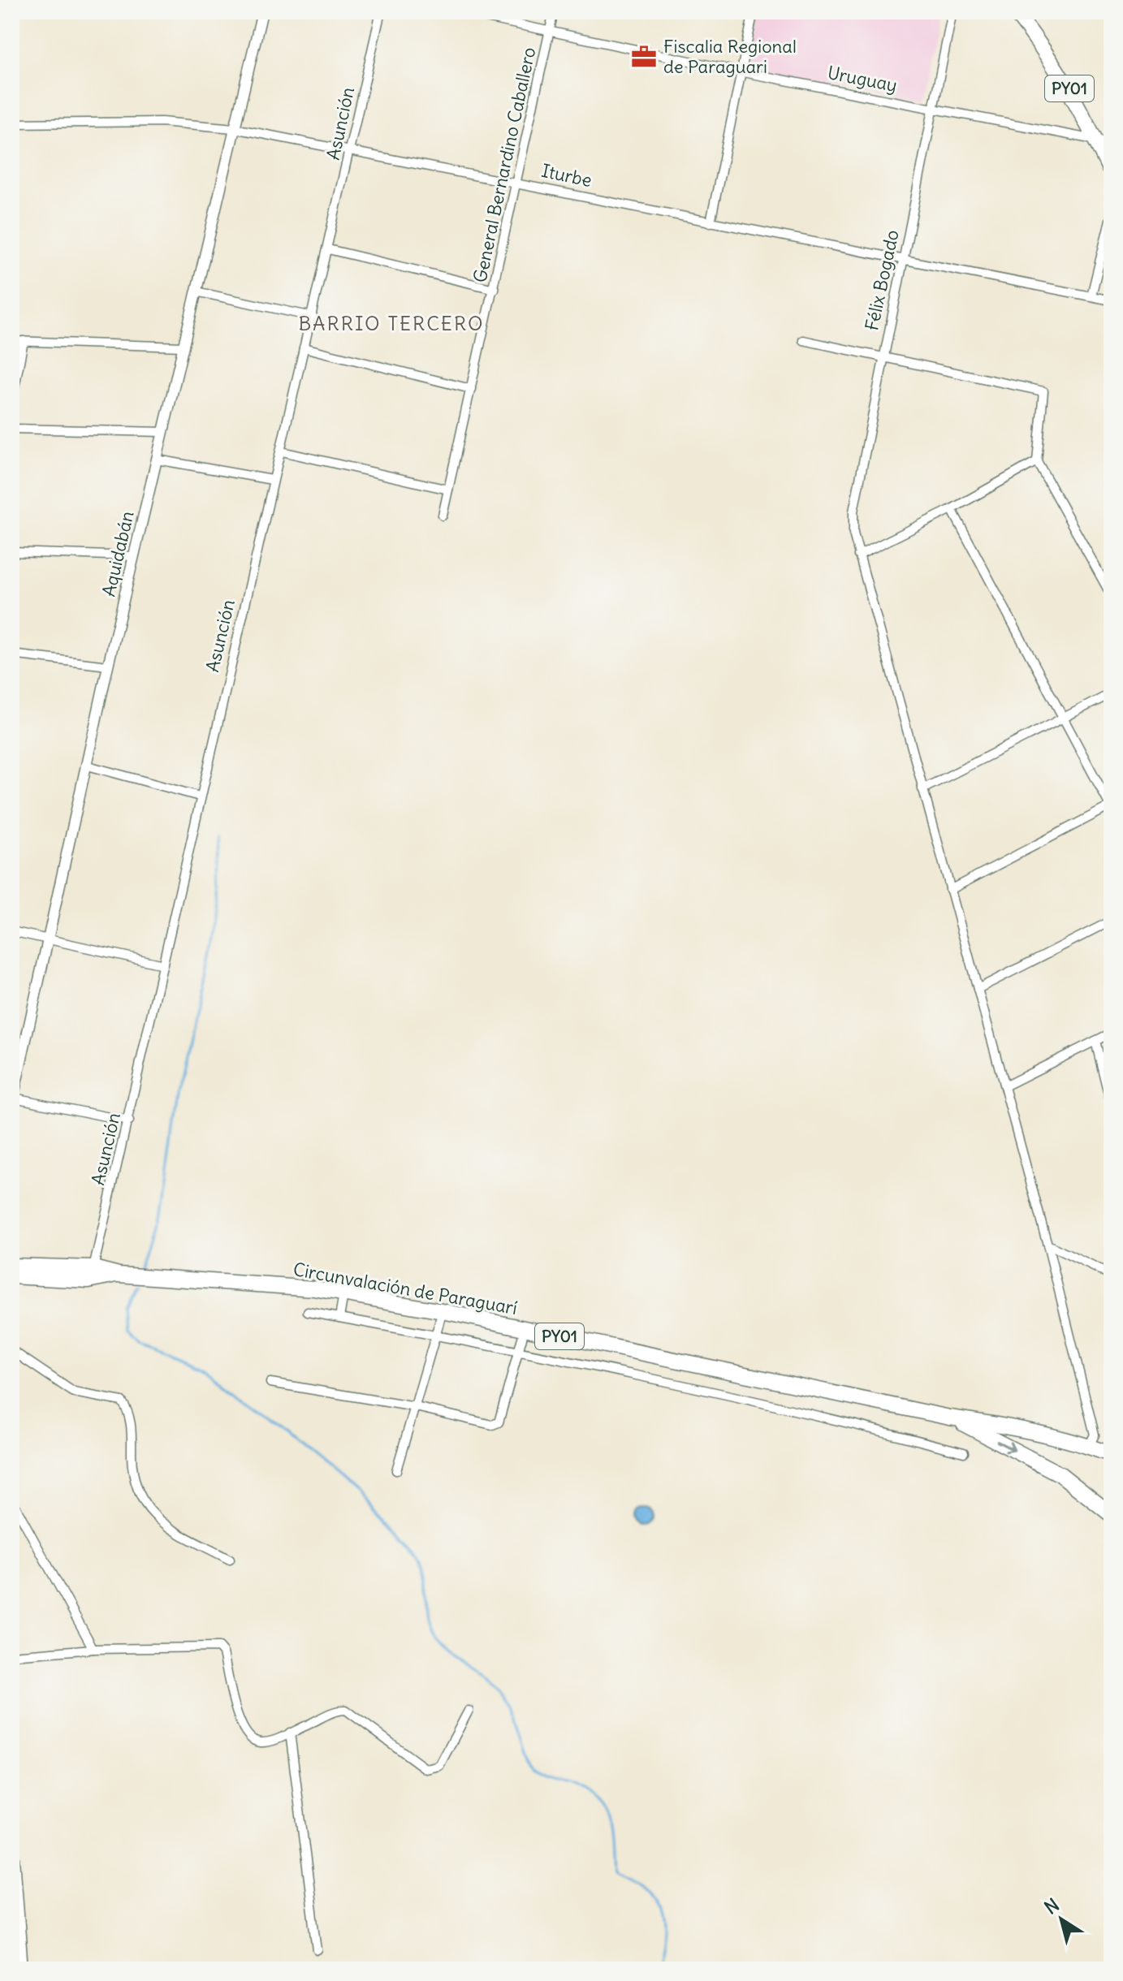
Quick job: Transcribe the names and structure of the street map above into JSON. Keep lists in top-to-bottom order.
{
  "streets": {
    "highway": ["PY01", "Circunvalación de Paraguarí"],
    "street": [
      "Uruguay",
      "Asunción",
      "General Bernardino Caballero",
      "Iturbe",
      "Félix Bogado",
      "Aquidabán"
    ]
  },
  "crossings": [
    ["Uruguay", "PY01"],
    ["Uruguay", "General Bernardino Caballero"],
    ["Uruguay", "Félix Bogado"],
    ["Asunción", "Iturbe"],
    ["Asunción", "Circunvalación de Paraguarí"],
    ["General Bernardino Caballero", "Iturbe"],
    ["Iturbe", "Félix Bogado"],
    ["Iturbe", "Aquidabán"],
    ["Félix Bogado", "Circunvalación de Paraguarí"]
  ],
  "districts": ["BARRIO TERCERO"],
  "places": {
    "office": ["Fiscalia Regional de Paraguari"]
  },
  "north": "top left"
}
